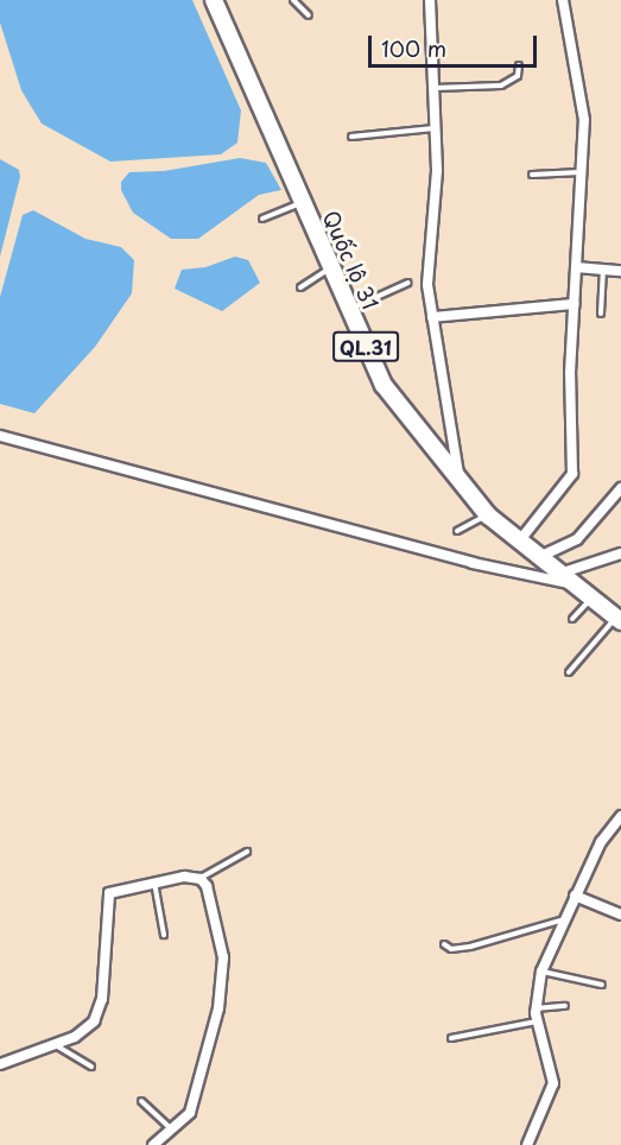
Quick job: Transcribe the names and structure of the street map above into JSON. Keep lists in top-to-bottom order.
{
  "streets": {
    "highway": ["Quốc lộ 31", "QL.31"]
  },
  "scale_bar": "100 m"
}
